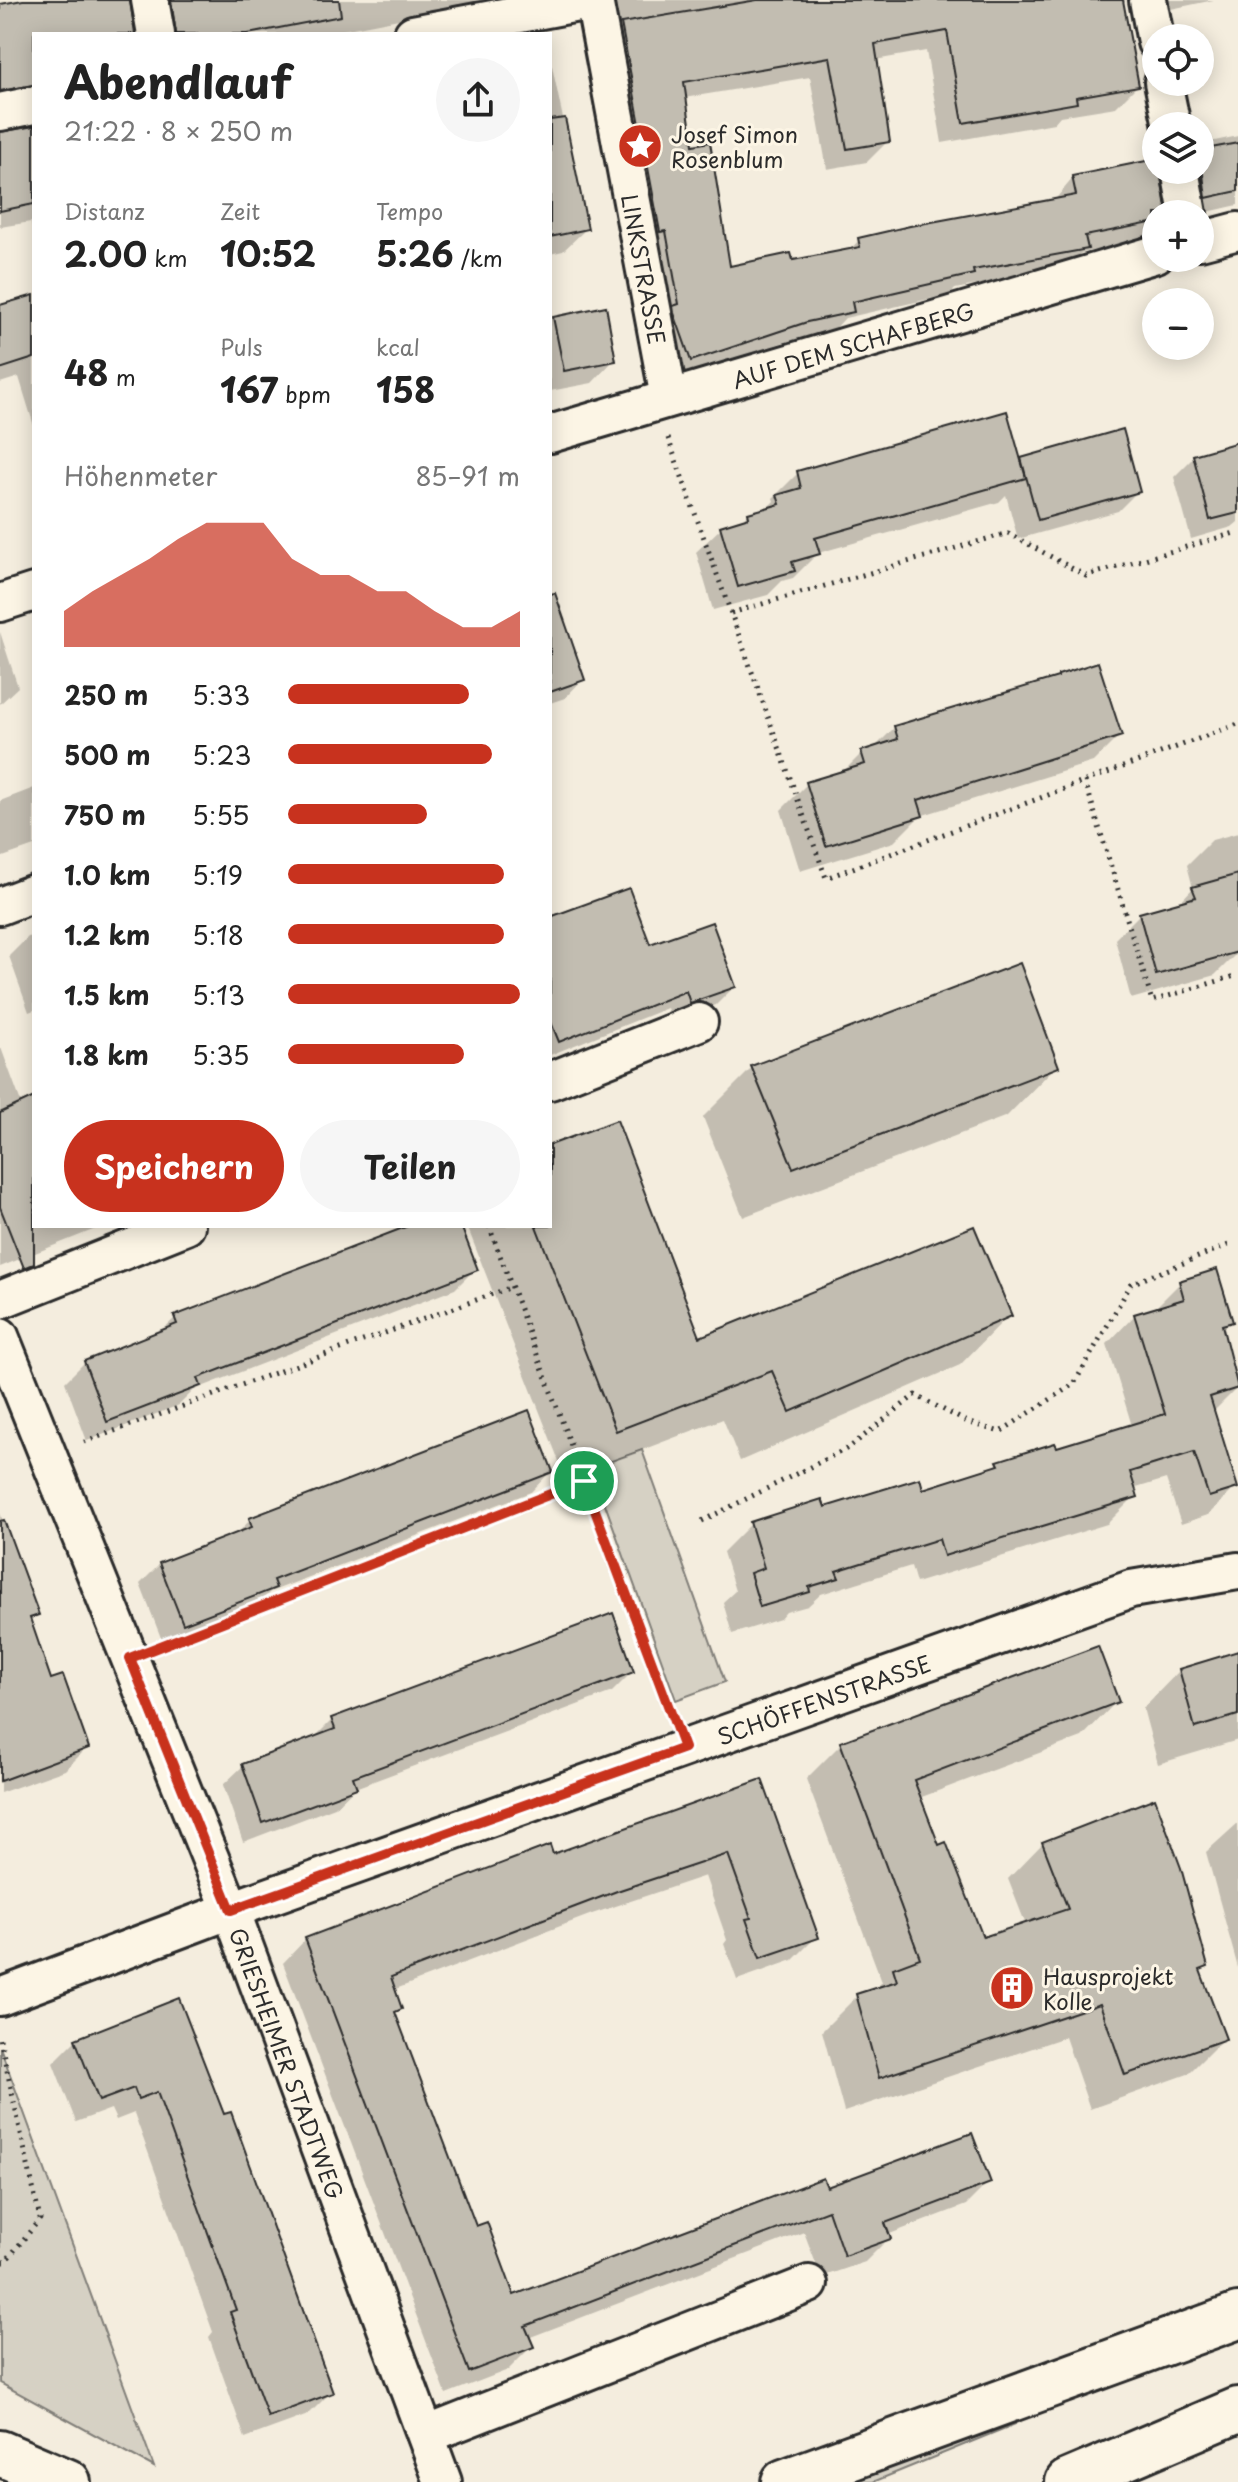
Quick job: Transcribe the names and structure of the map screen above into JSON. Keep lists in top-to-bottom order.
{
  "streets": {
    "street": [
      "LINKSTRASSE",
      "AUF DEM SCHAFBERG",
      "SCHÖFFENSTRASSE",
      "GRIESHEIMER STADTWEG"
    ]
  },
  "crossings": [
    ["LINKSTRASSE", "AUF DEM SCHAFBERG"],
    ["SCHÖFFENSTRASSE", "GRIESHEIMER STADTWEG"]
  ],
  "places": {
    "place": ["Josef Simon Rosenblum"],
    "building": ["Hausprojekt Kolle"]
  },
  "page": {
    "map_buttons": ["+", "−"],
    "heading": ["Abendlauf", "21:22 · 8 × 250 m"],
    "stats": [
      ["Distanz", "2.00 km"],
      ["Zeit", "10:52"],
      ["Tempo", "5:26 /km"],
      ["48 m"],
      ["Puls", "167 bpm"],
      ["kcal", "158"]
    ],
    "chart": ["Höhenmeter", "85–91 m"],
    "list": [
      {
        "name": "250 m",
        "note": "5:33"
      },
      {
        "name": "500 m",
        "note": "5:23"
      },
      {
        "name": "750 m",
        "note": "5:55"
      },
      {
        "name": "1.0 km",
        "note": "5:19"
      },
      {
        "name": "1.2 km",
        "note": "5:18"
      },
      {
        "name": "1.5 km",
        "note": "5:13"
      },
      {
        "name": "1.8 km",
        "note": "5:35"
      }
    ],
    "buttons": ["Speichern", "Teilen"]
  }
}
